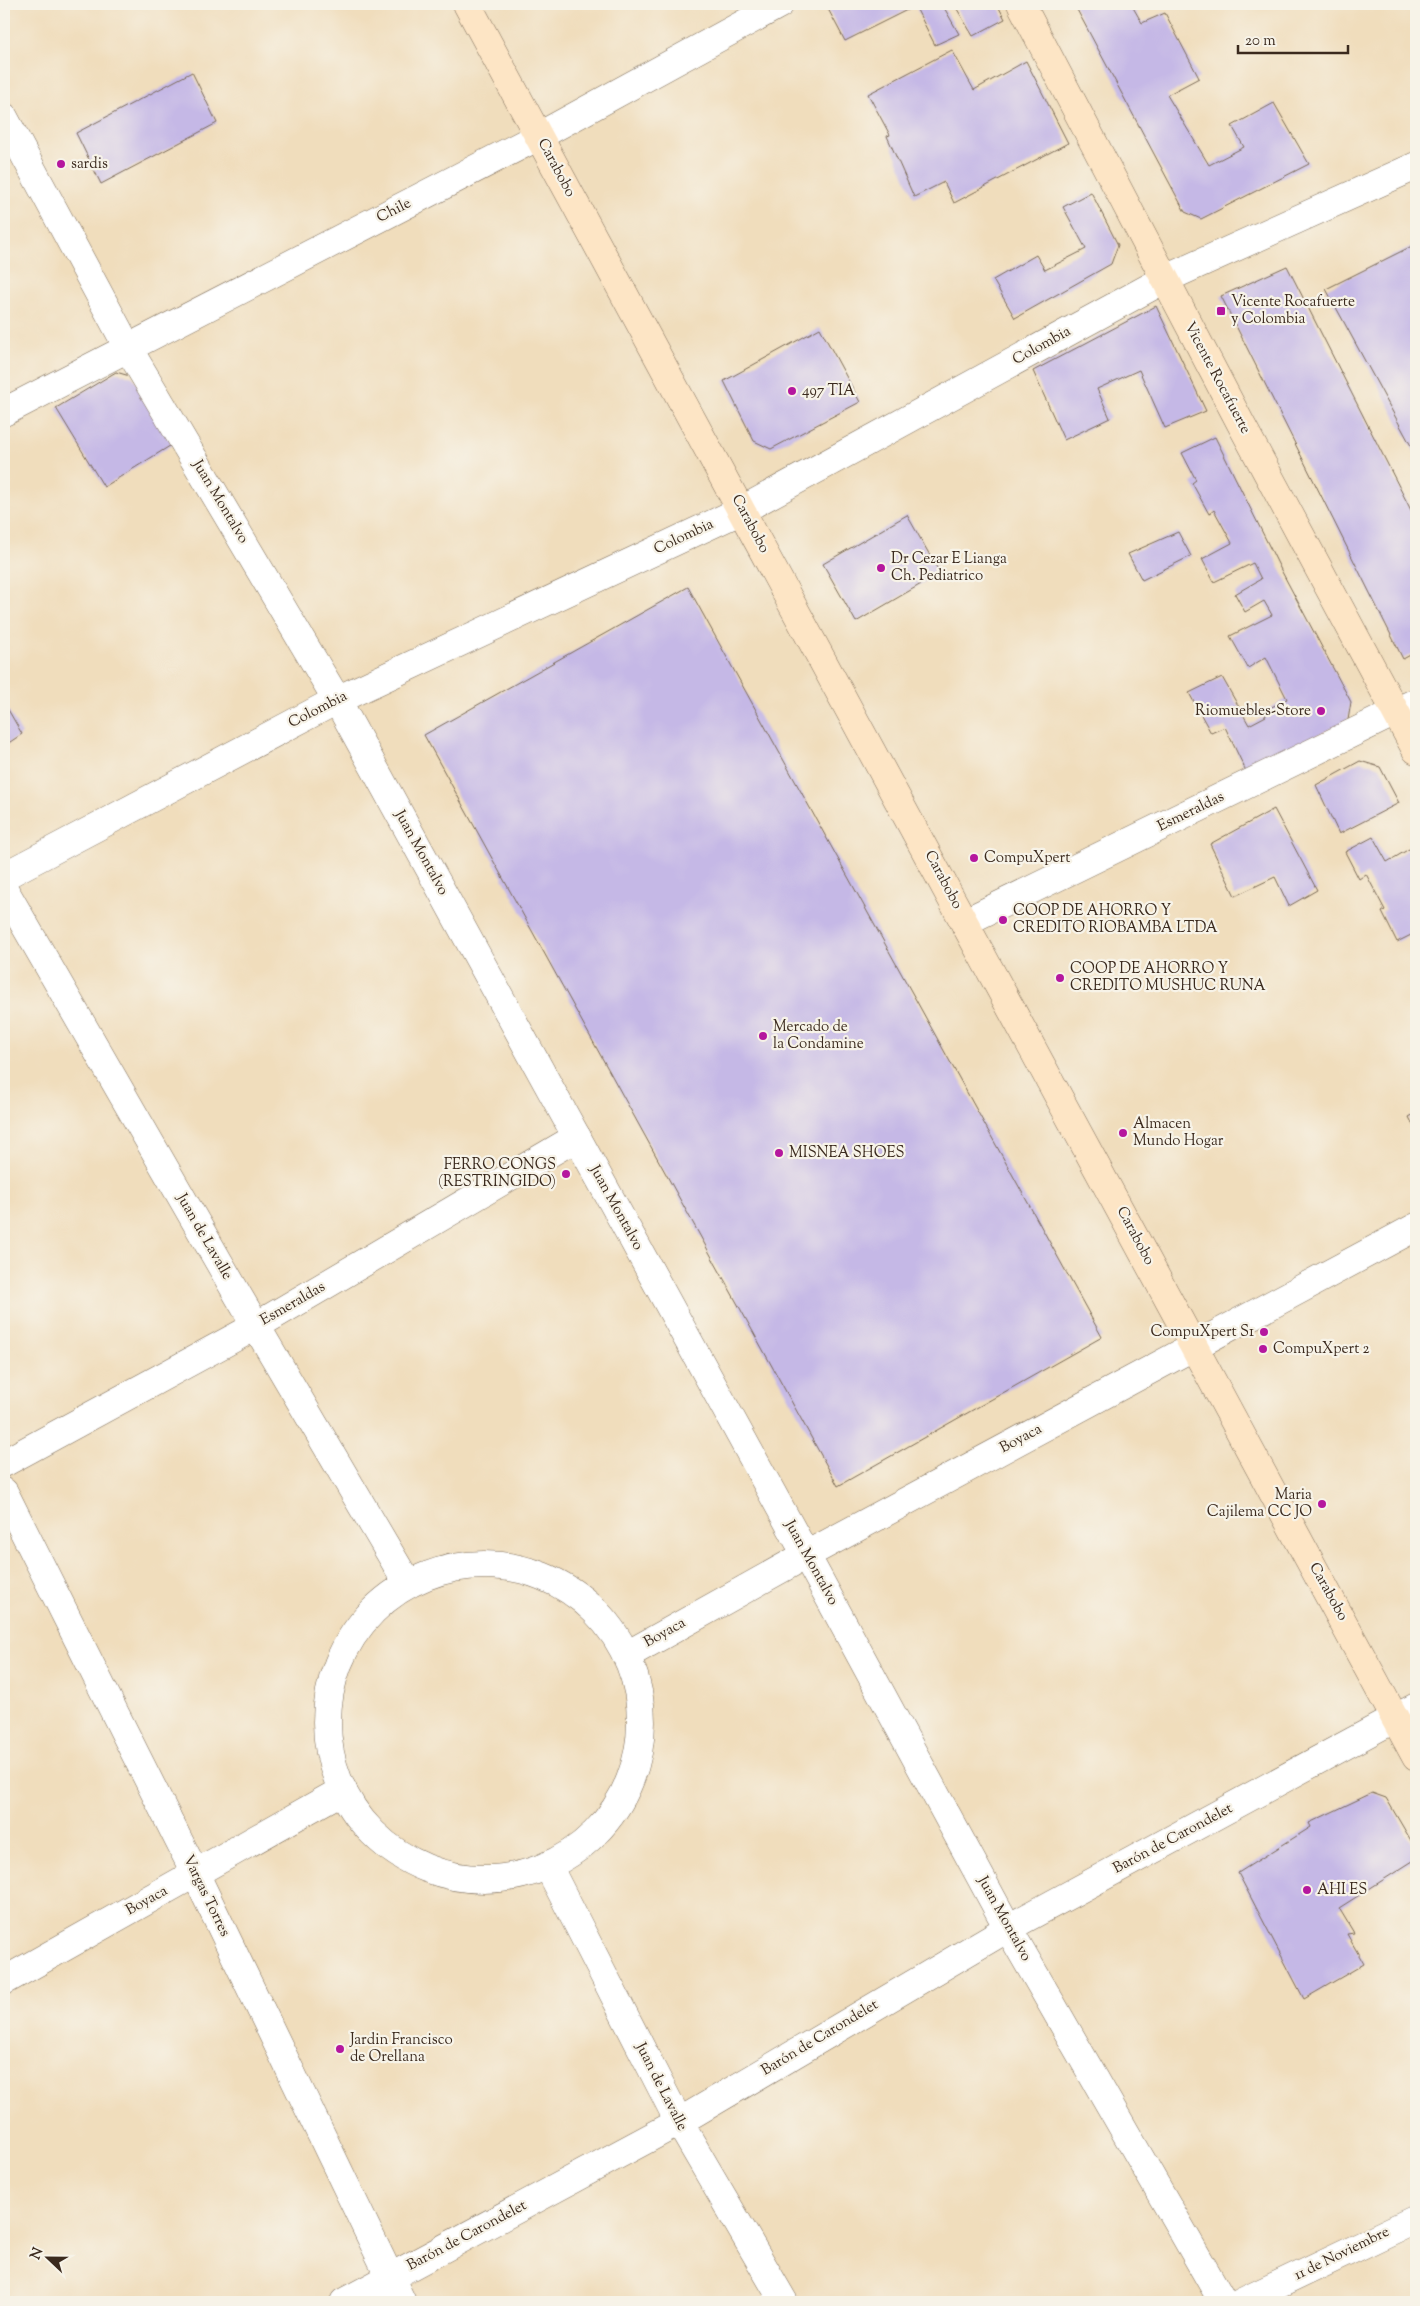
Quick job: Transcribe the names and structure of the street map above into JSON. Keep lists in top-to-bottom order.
{
  "streets": {
    "main road": ["Carabobo", "Vicente Rocafuerte"],
    "street": [
      "Chile",
      "Colombia",
      "Juan Montalvo",
      "Esmeraldas",
      "Juan de Lavalle",
      "Boyaca",
      "Barón de Carondelet",
      "Vargas Torres",
      "11 de Noviembre"
    ]
  },
  "crossings": [
    ["Carabobo", "Chile"],
    ["Carabobo", "Colombia"],
    ["Carabobo", "Esmeraldas"],
    ["Carabobo", "Boyaca"],
    ["Carabobo", "Barón de Carondelet"],
    ["Chile", "Juan Montalvo"],
    ["Colombia", "Vicente Rocafuerte"],
    ["Colombia", "Juan Montalvo"],
    ["Vicente Rocafuerte", "Esmeraldas"],
    ["Juan Montalvo", "Esmeraldas"],
    ["Juan Montalvo", "Boyaca"],
    ["Juan Montalvo", "Barón de Carondelet"],
    ["Esmeraldas", "Juan de Lavalle"],
    ["Juan de Lavalle", "Barón de Carondelet"],
    ["Boyaca", "Vargas Torres"],
    ["Barón de Carondelet", "Vargas Torres"]
  ],
  "places": {
    "other": [
      "sardis",
      "497 TIA",
      "Dr Cezar E Lianga Ch. Pediatrico",
      "Riomuebles-Store",
      "CompuXpert",
      "COOP DE AHORRO Y CREDITO RIOBAMBA LTDA",
      "COOP DE AHORRO Y CREDITO MUSHUC RUNA",
      "Mercado de la Condamine",
      "Almacen Mundo Hogar",
      "MISNEA SHOES",
      "FERRO CONGS (RESTRINGIDO)",
      "CompuXpert S1",
      "CompuXpert 2",
      "Maria Cajilema CC JO",
      "AHI ES",
      "Jardin Francisco de Orellana"
    ],
    "transit": ["Vicente Rocafuerte y Colombia"]
  },
  "scale_bar": "20 m",
  "north": "left"
}
